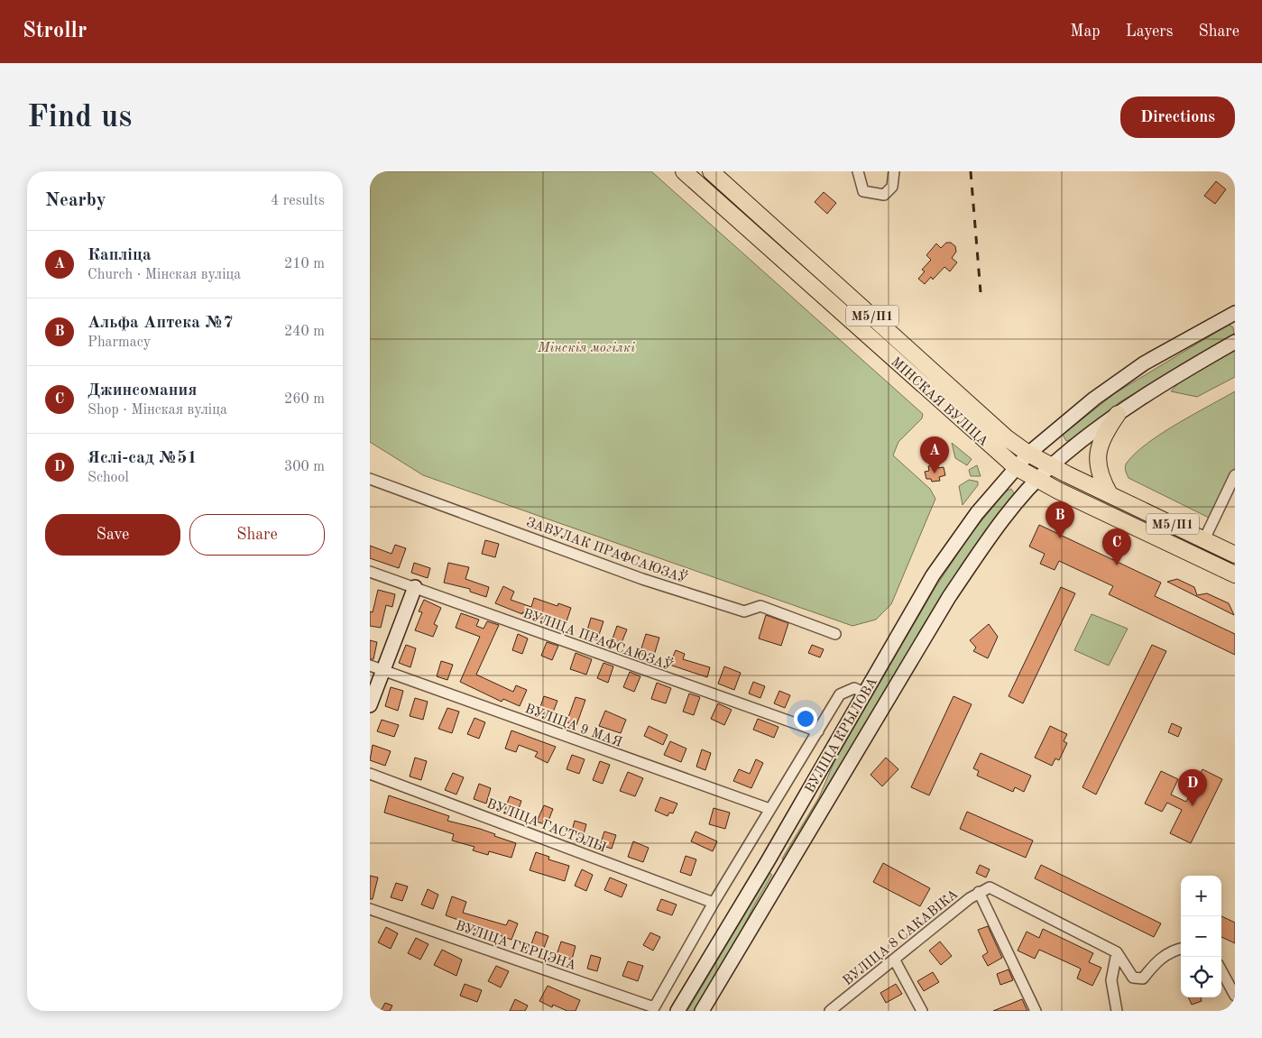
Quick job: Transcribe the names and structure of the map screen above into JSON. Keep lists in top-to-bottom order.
{
  "streets": {
    "main road": ["М5/П1", "МІНСКАЯ ВУЛІЦА", "ВУЛІЦА КРЫЛОВА"],
    "street": [
      "ЗАВУЛАК ПРАФСАЮЗАЎ",
      "ВУЛІЦА ПРАФСАЮЗАЎ",
      "ВУЛІЦА 9 МАЯ",
      "ВУЛІЦА ГАСТЭЛЫ",
      "ВУЛІЦА 8 САКАВІКА",
      "ВУЛІЦА ГЕРЦЭНА"
    ]
  },
  "crossings": [
    ["МІНСКАЯ ВУЛІЦА", "ВУЛІЦА КРЫЛОВА"]
  ],
  "parks": ["Мінскія могілкі"],
  "page": {
    "header": "Strollr",
    "nav": ["Map", "Layers", "Share"],
    "buttons": [
      "Directions",
      ["Save", "Share"]
    ],
    "title": "Find us",
    "heading": ["Nearby", "4 results"],
    "list": [
      {
        "mark": "A",
        "name": "Капліца",
        "note": "Church · Мінская вуліца",
        "value": "210 m"
      },
      {
        "mark": "B",
        "name": "Альфа Аптека №7",
        "note": "Pharmacy",
        "value": "240 m"
      },
      {
        "mark": "C",
        "name": "Джинсомания",
        "note": "Shop · Мінская вуліца",
        "value": "260 m"
      },
      {
        "mark": "D",
        "name": "Яслі-сад №51",
        "note": "School",
        "value": "300 m"
      }
    ],
    "pins": [
      "A",
      "B",
      "C",
      "D"
    ],
    "map_buttons": ["+", "−"]
  }
}
